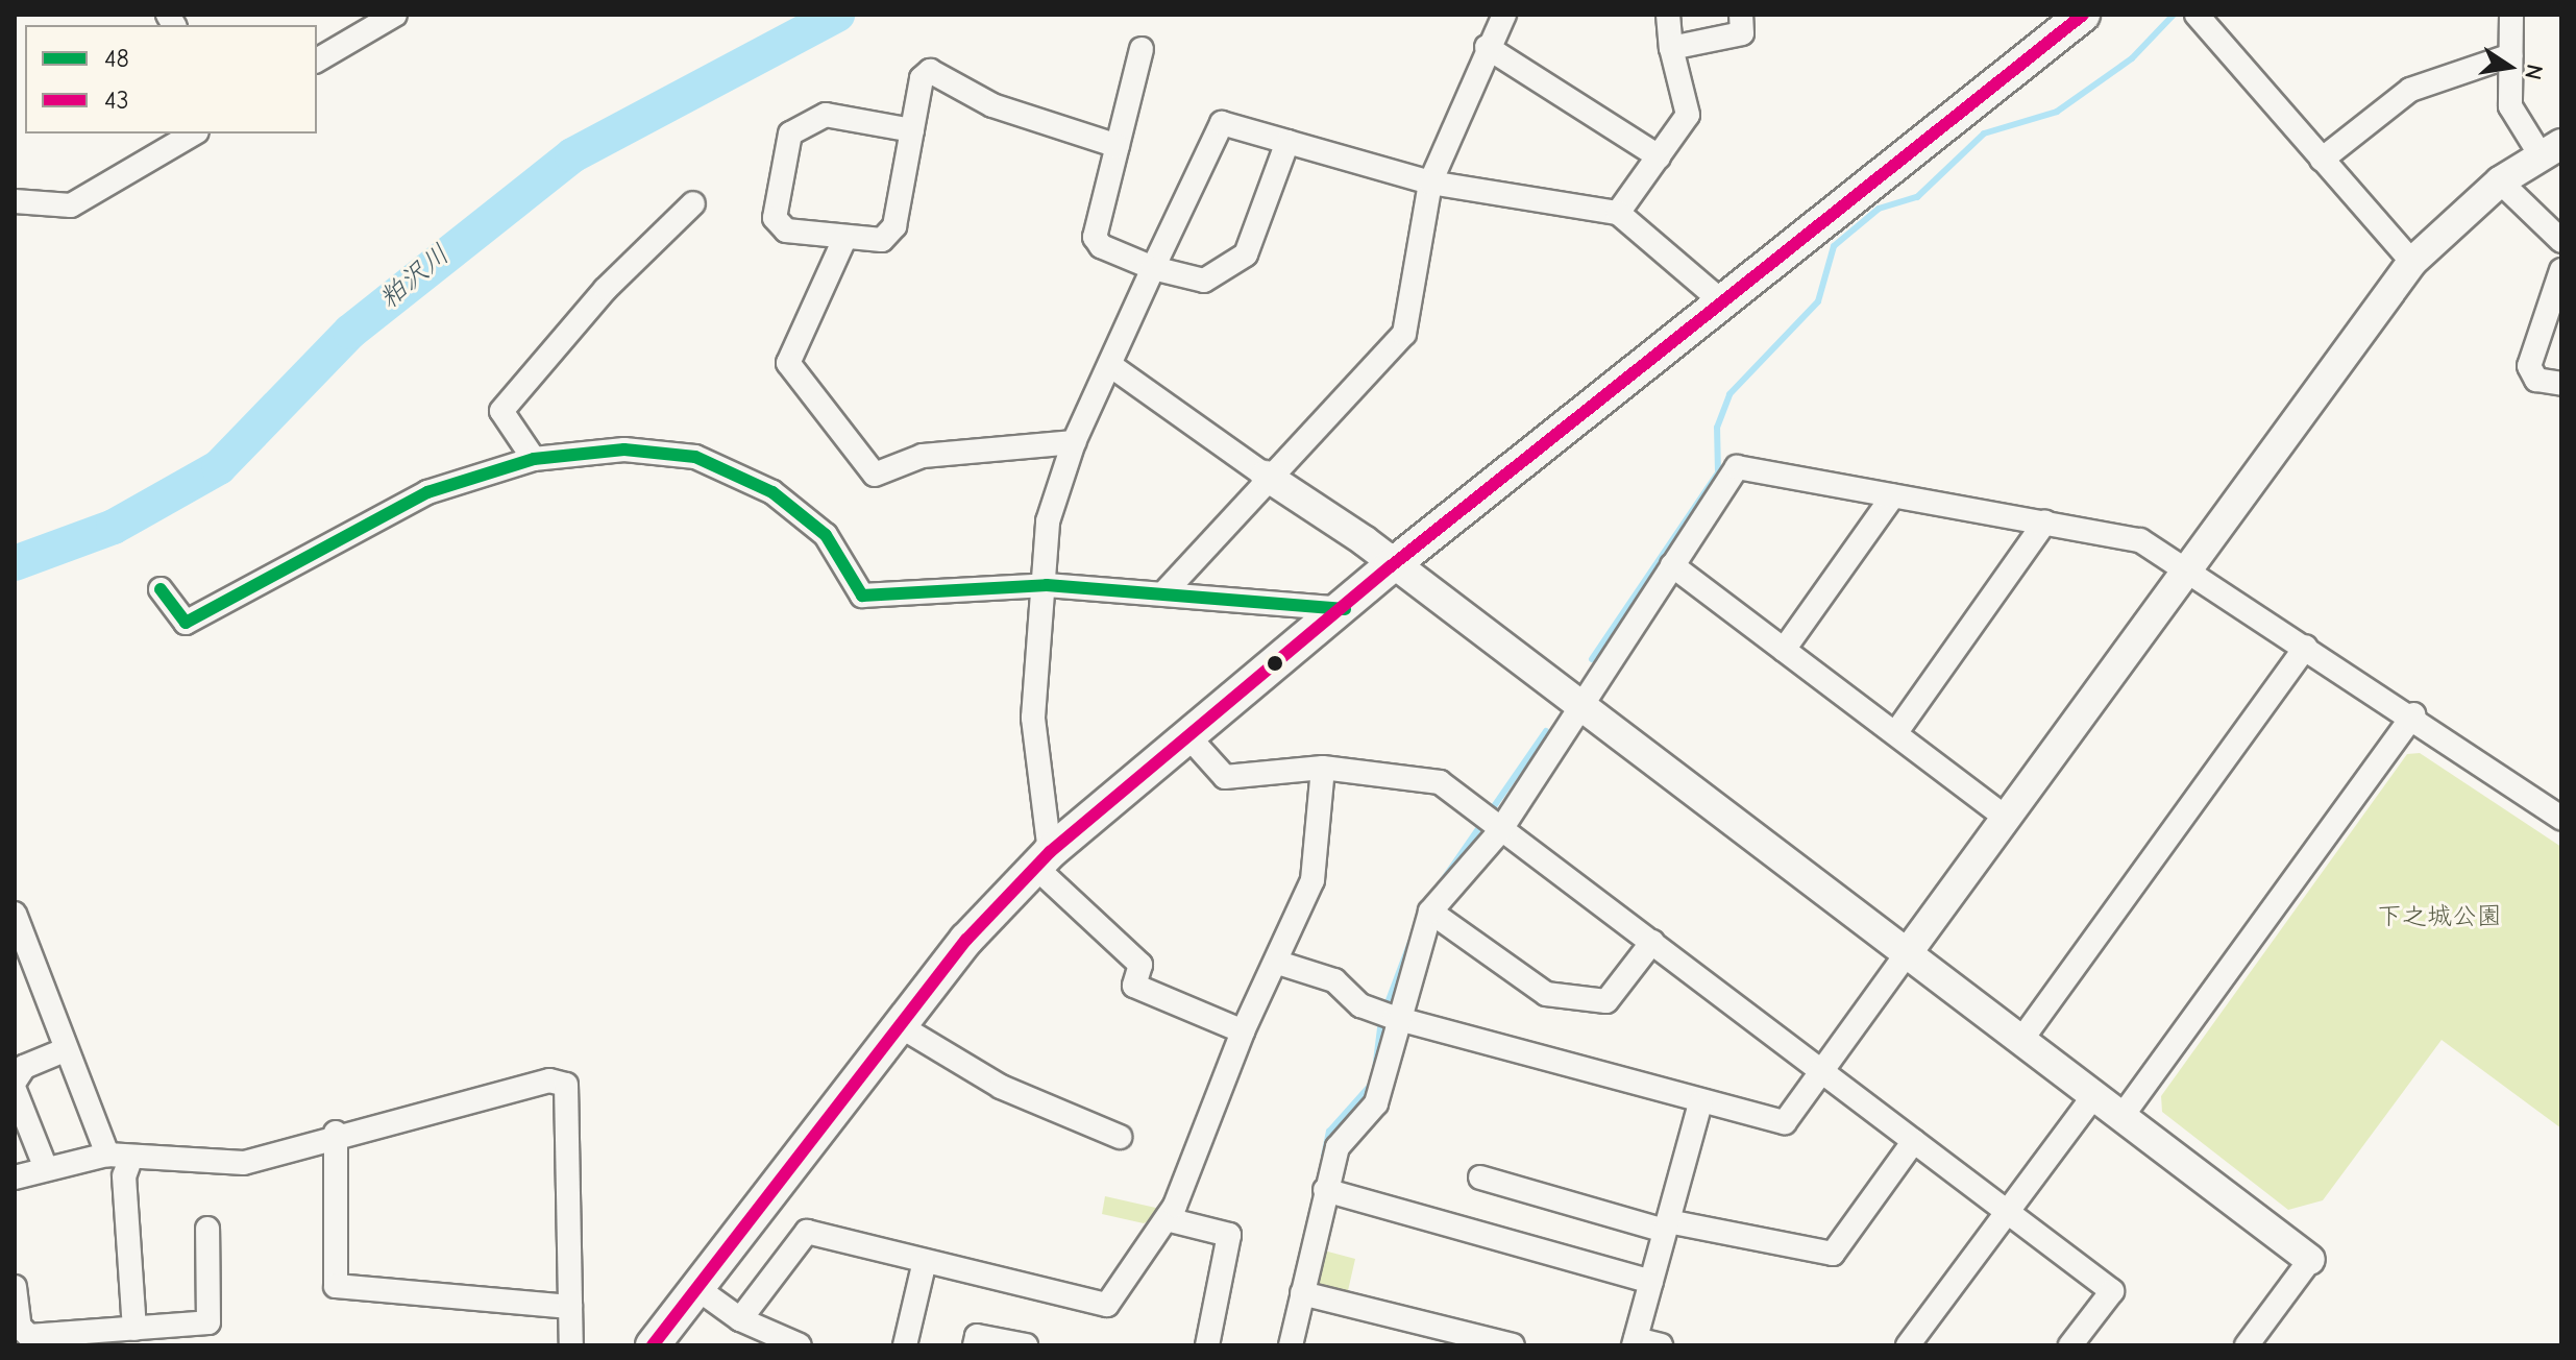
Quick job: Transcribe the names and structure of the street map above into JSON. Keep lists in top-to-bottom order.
{
  "water": ["粕沢川"],
  "parks": ["下之城公園"],
  "lines": ["transit line 43", "transit line 48"],
  "legend": ["48", "43"],
  "north": "right"
}
